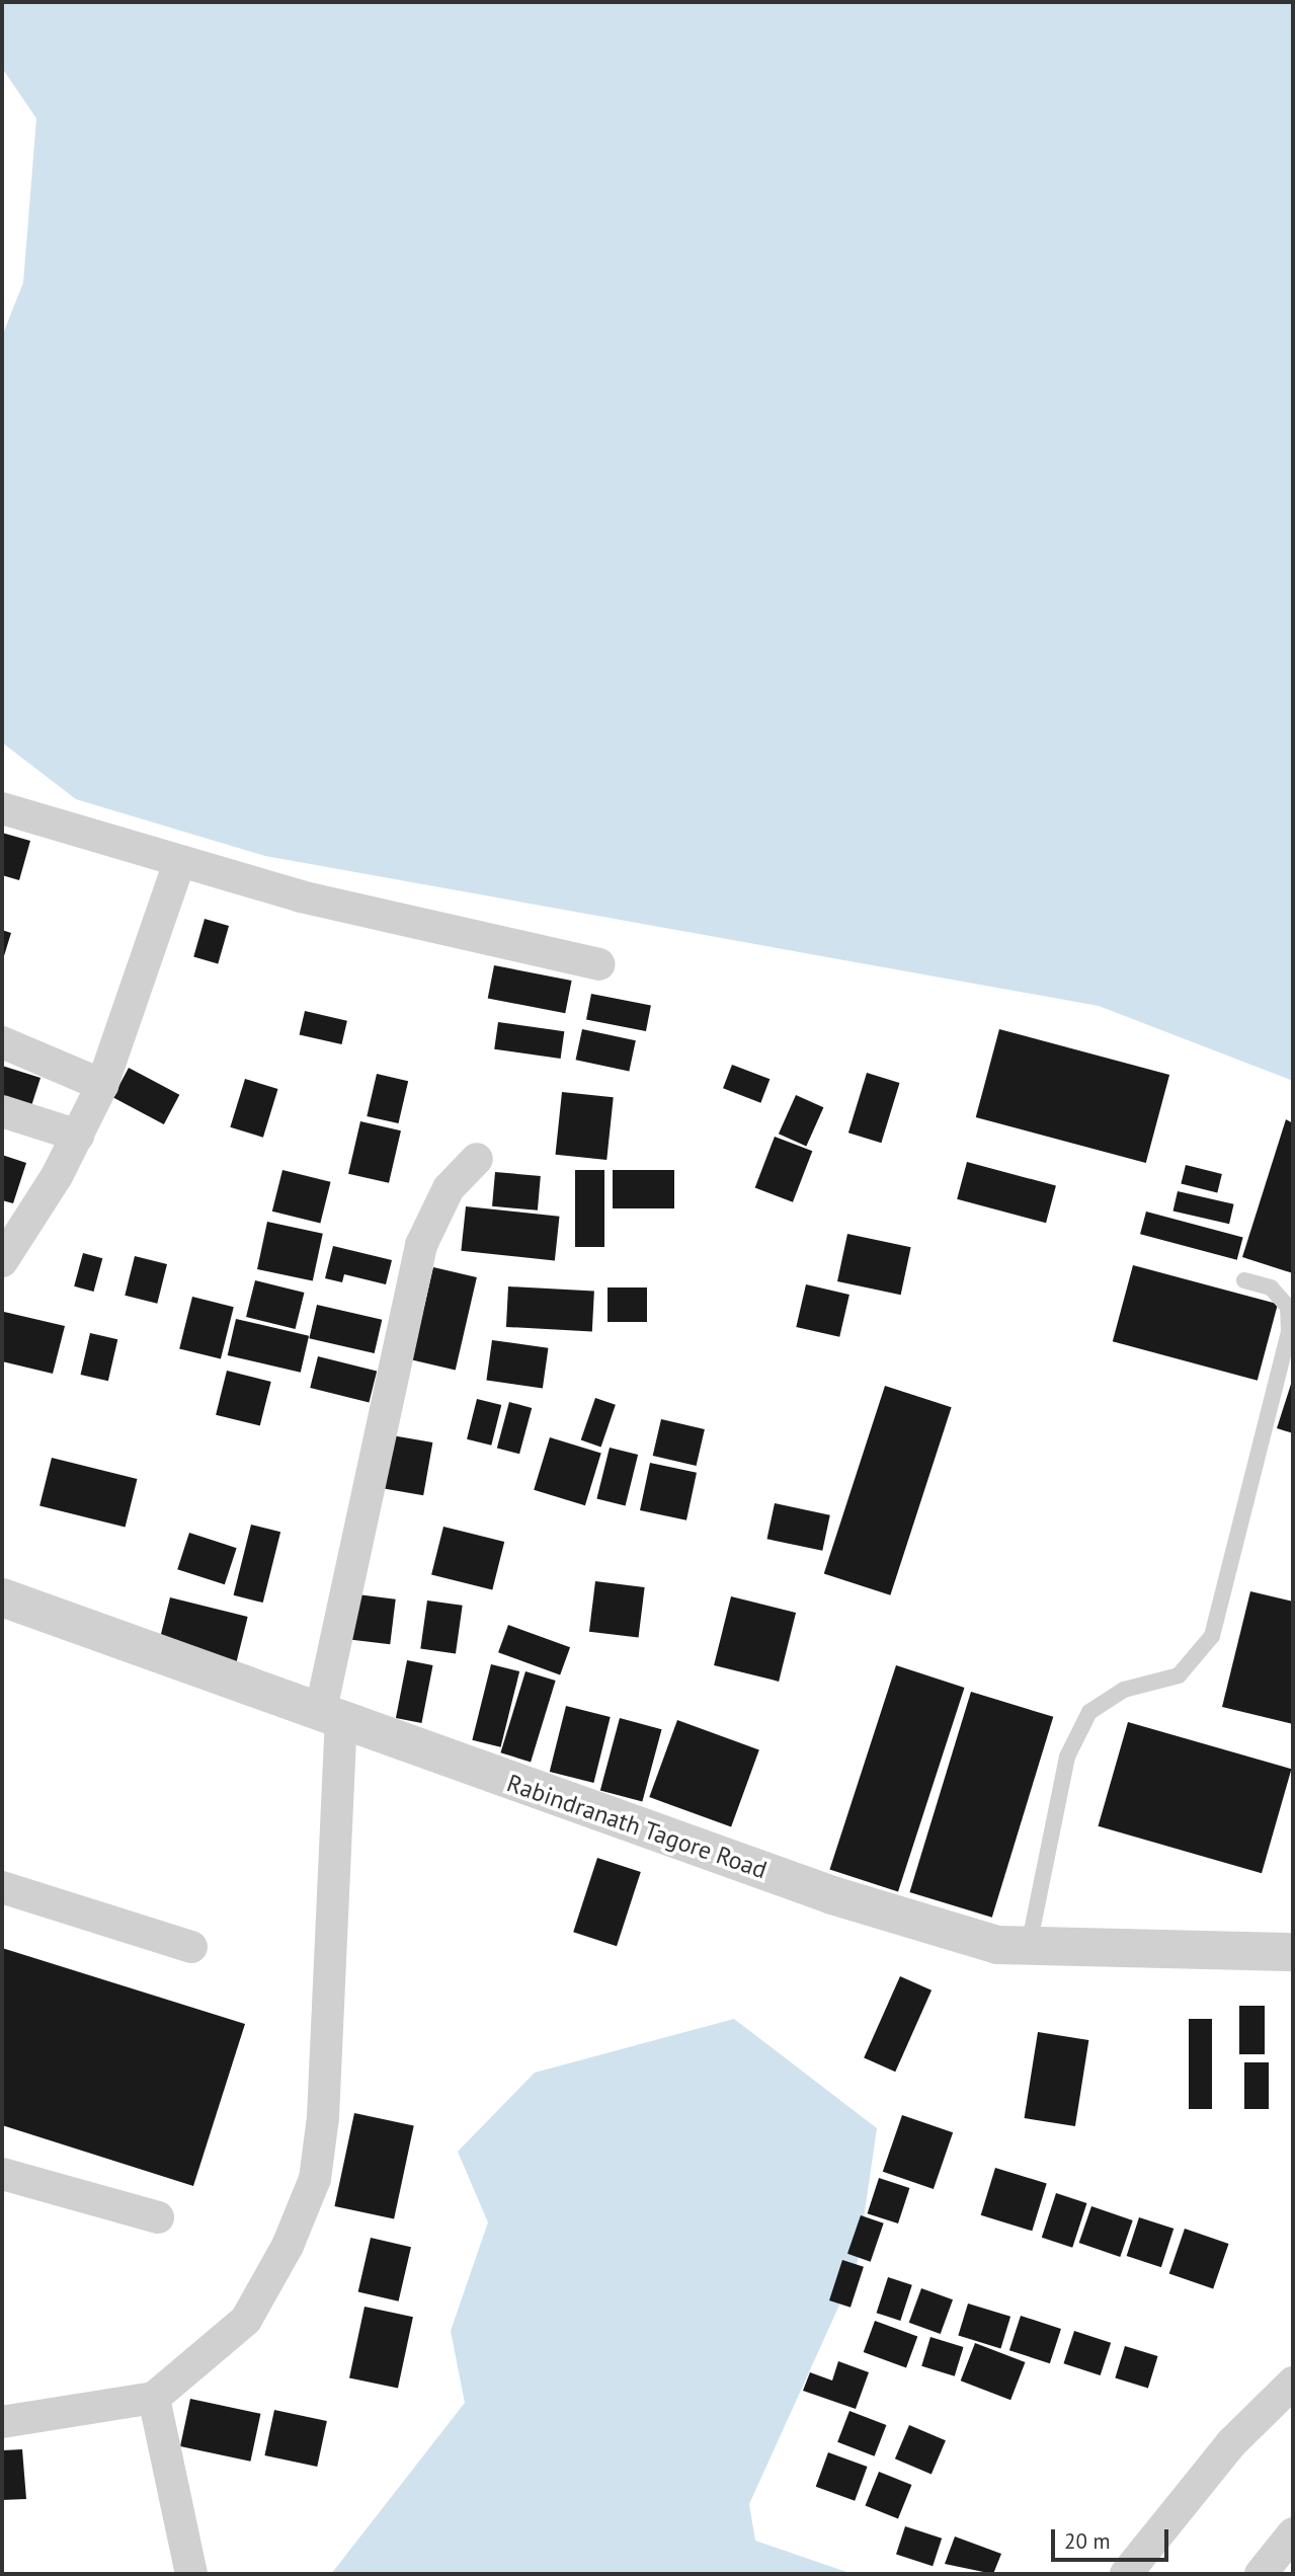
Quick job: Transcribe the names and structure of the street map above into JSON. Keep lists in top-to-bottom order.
{
  "streets": {
    "street": ["Rabindranath Tagore Road"]
  },
  "scale_bar": "20 m"
}
